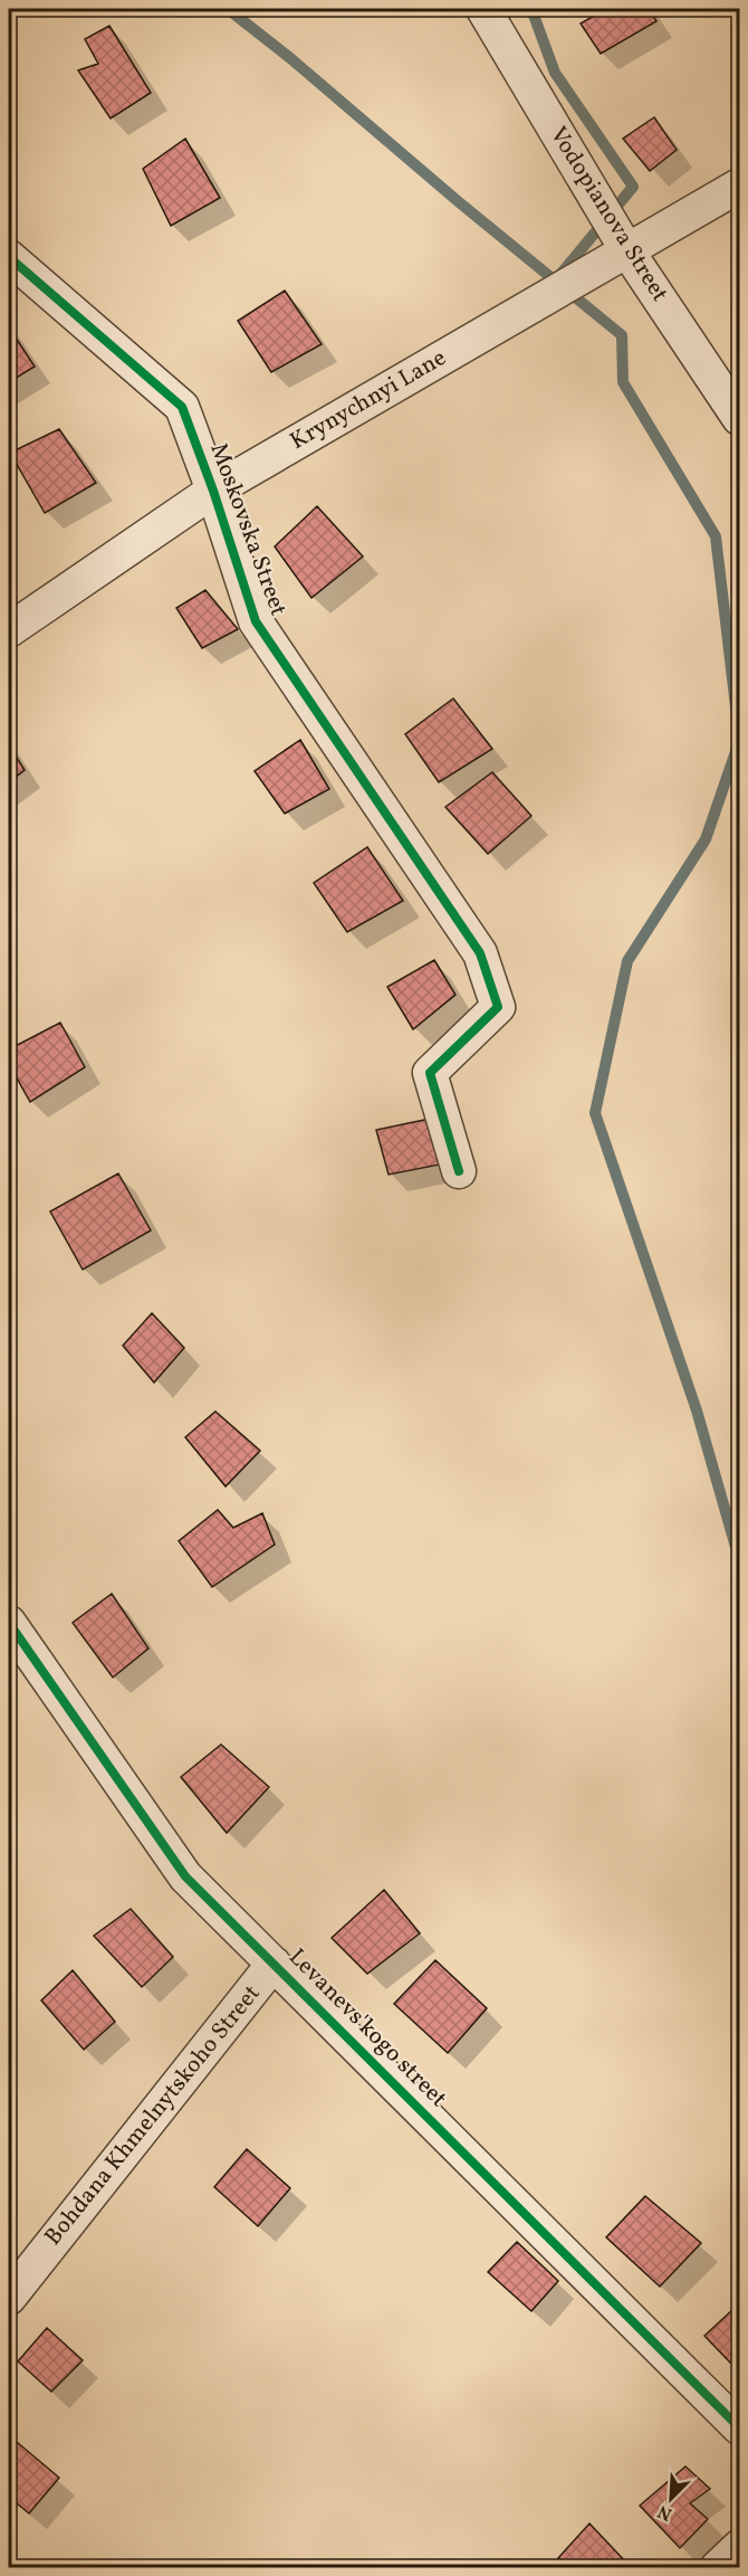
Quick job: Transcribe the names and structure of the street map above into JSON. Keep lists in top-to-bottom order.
{
  "streets": {
    "street": [
      "Vodopianova Street",
      "Krynychnyi Lane",
      "Moskovska Street",
      "Levanevs'kogo street",
      "Bohdana Khmelnytskoho Street"
    ]
  },
  "crossings": [
    ["Vodopianova Street", "Krynychnyi Lane"],
    ["Krynychnyi Lane", "Moskovska Street"],
    ["Levanevs'kogo street", "Bohdana Khmelnytskoho Street"]
  ],
  "north": "bottom left"
}
